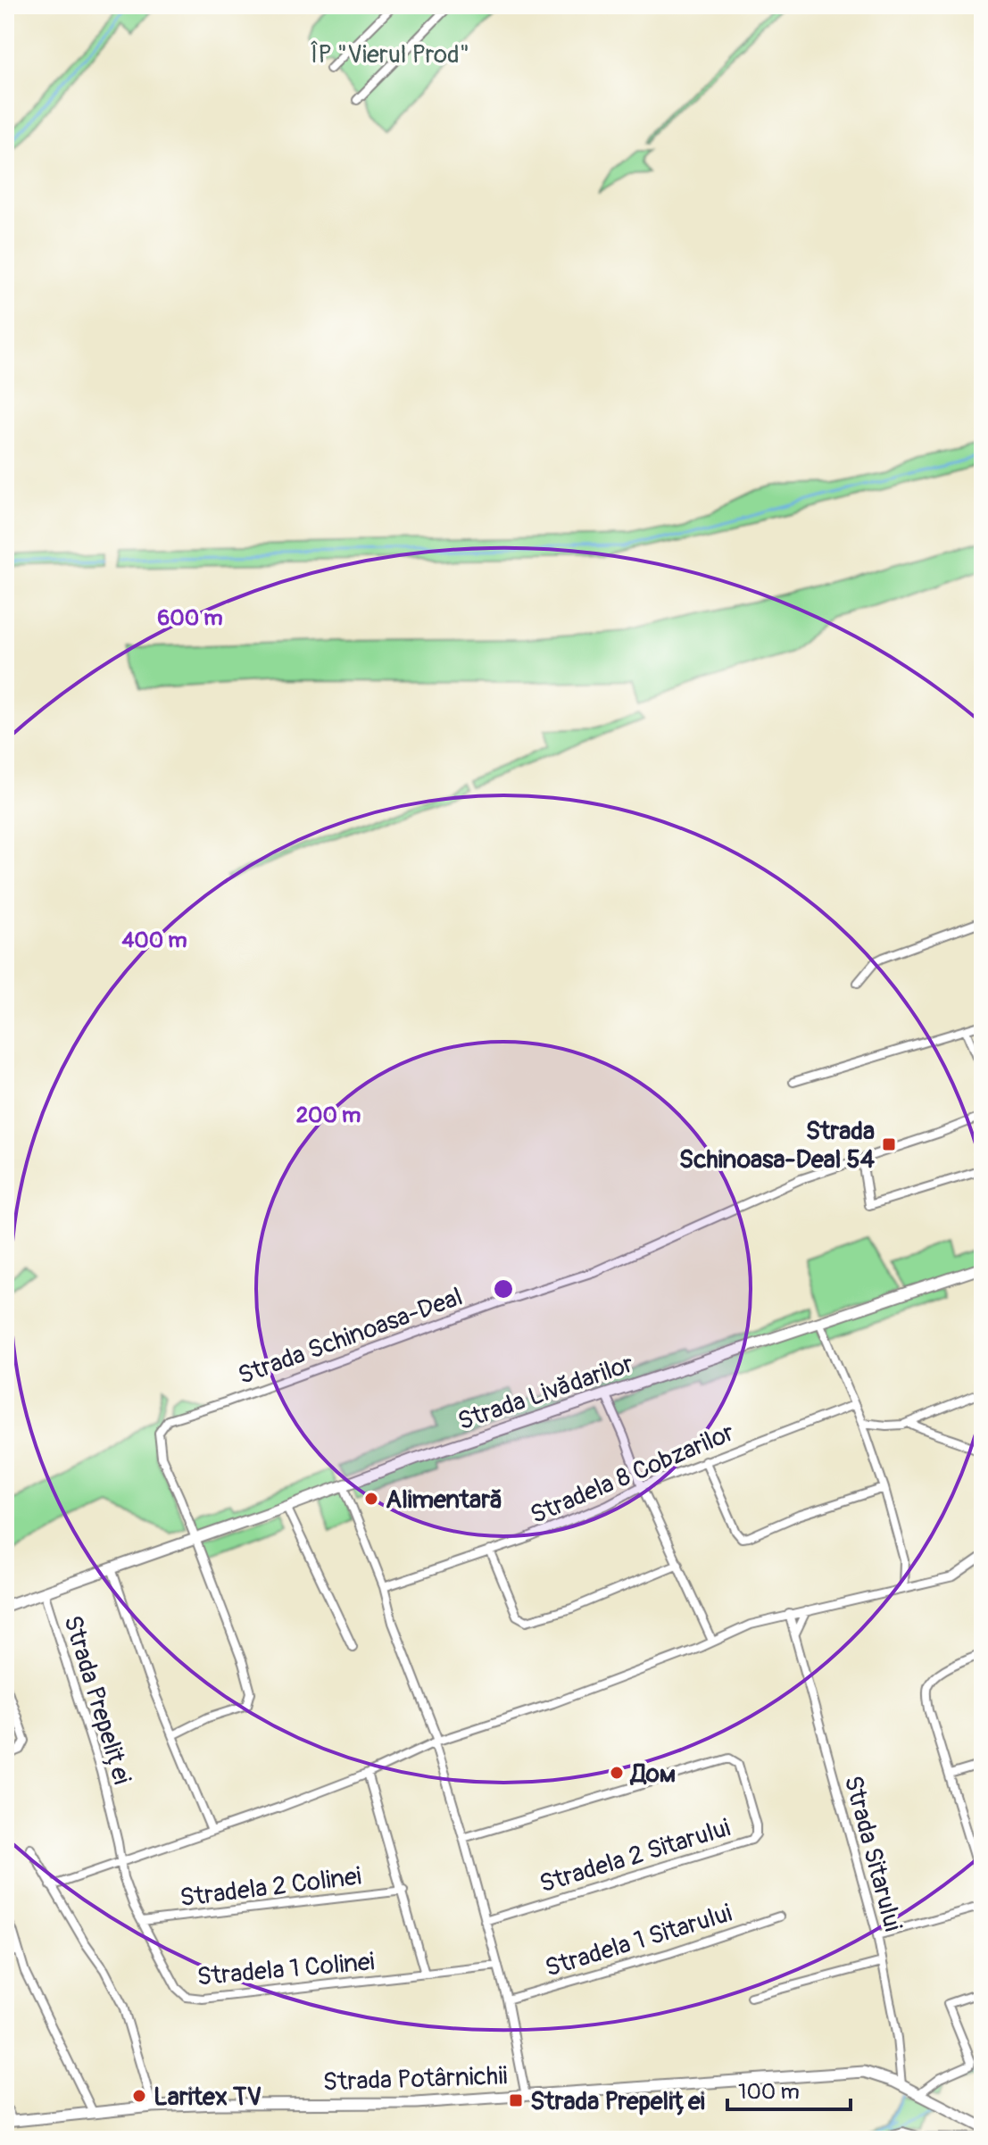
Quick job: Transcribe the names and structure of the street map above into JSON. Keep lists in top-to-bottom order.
{
  "streets": {
    "street": [
      "Strada Schinoasa-Deal",
      "Strada Livădarilor",
      "Stradela 8 Cobzarilor",
      "Strada Prepeliței",
      "Strada Sitarului",
      "Stradela 2 Sitarului",
      "Stradela 2 Colinei",
      "Stradela 1 Sitarului",
      "Stradela 1 Colinei",
      "Strada Potârnichii"
    ]
  },
  "crossings": [
    ["Strada Schinoasa-Deal", "Strada Livădarilor"],
    ["Strada Livădarilor", "Strada Prepeliței"],
    ["Strada Prepeliței", "Stradela 1 Colinei"],
    ["Strada Sitarului", "Strada Potârnichii"],
    ["Stradela 2 Colinei", "Stradela 1 Colinei"]
  ],
  "parks": ["ÎP \"Vierul Prod\""],
  "places": {
    "transit": ["Strada Schinoasa-Deal 54", "Strada Prepeliței"],
    "other": ["Alimentară", "Дом", "Laritex TV"]
  },
  "scale_bar": "100 m",
  "rings": ["600 m", "400 m", "200 m"]
}
